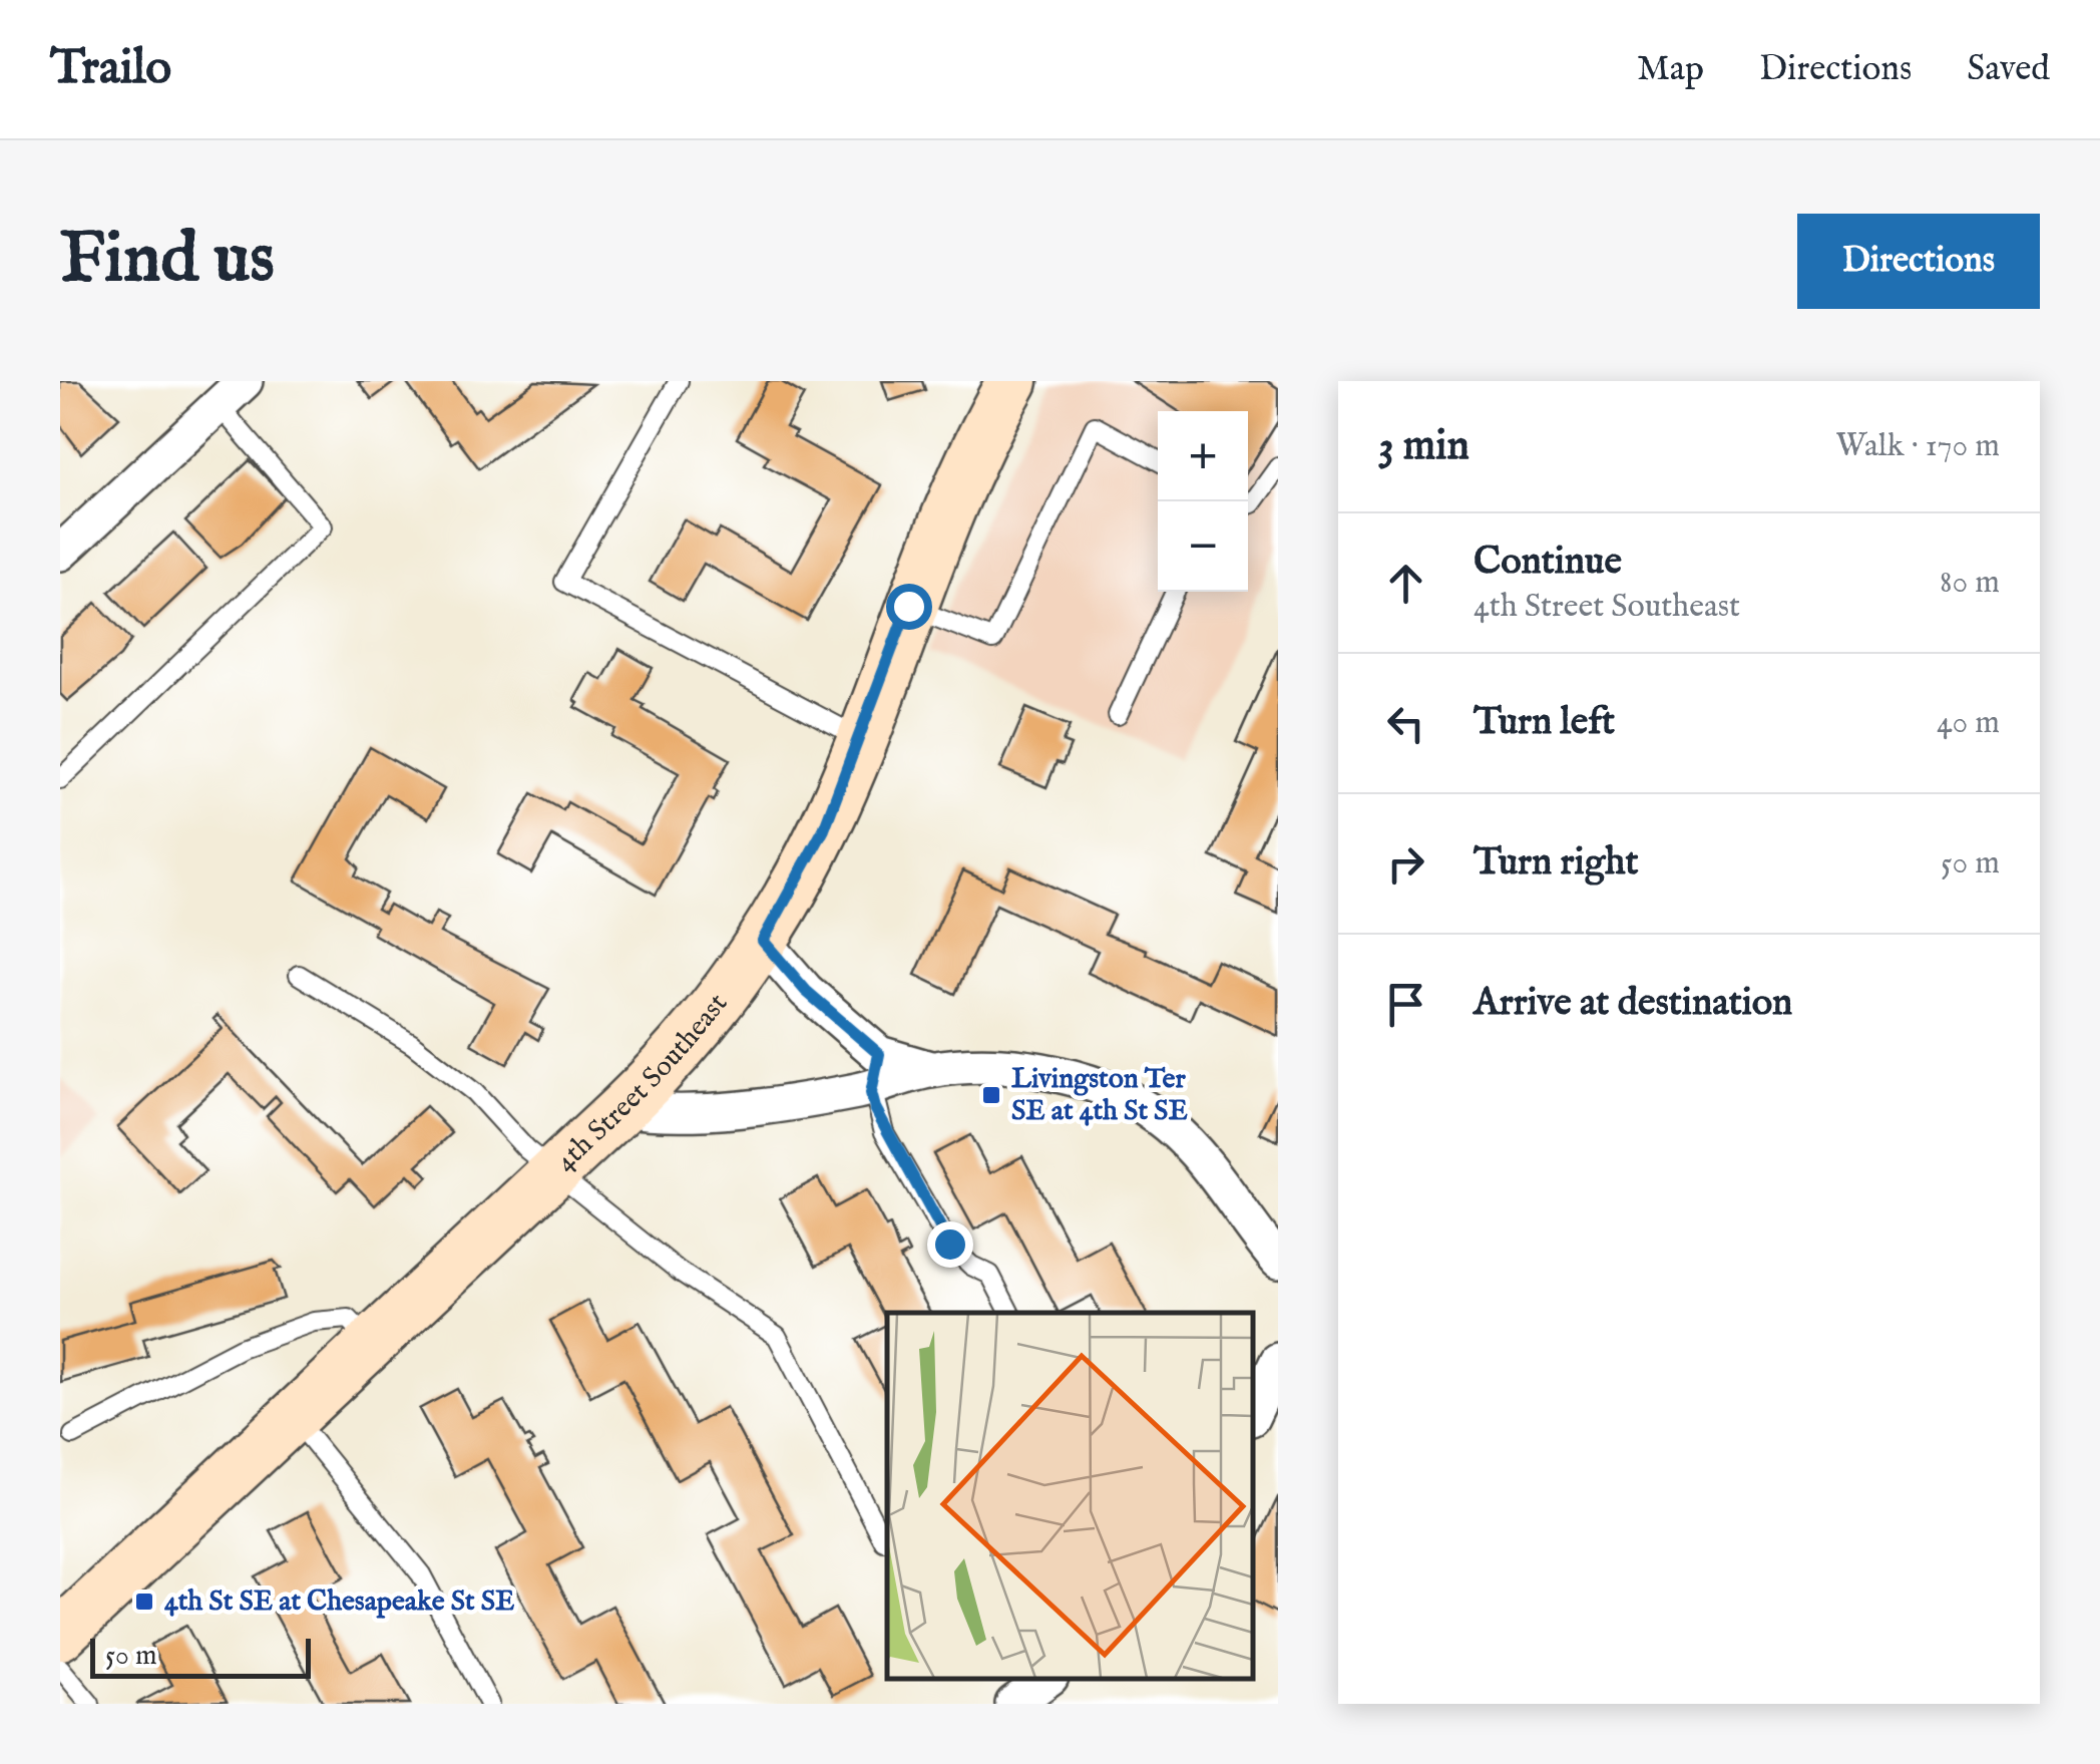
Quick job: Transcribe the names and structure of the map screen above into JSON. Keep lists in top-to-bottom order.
{
  "streets": {
    "street": ["4th Street Southeast"]
  },
  "places": {
    "transit": ["Livingston Ter SE at 4th St SE", "4th St SE at Chesapeake St SE"]
  },
  "scale_bar": "50 m",
  "page": {
    "header": "Trailo",
    "nav": ["Map", "Directions", "Saved"],
    "buttons": "Directions",
    "title": "Find us",
    "heading": ["3 min", "Walk · 170 m"],
    "map_buttons": ["+", "−"],
    "list": [
      ["Continue", "4th Street Southeast", "80 m"],
      ["Turn left", "40 m"],
      ["Turn right", "50 m"],
      "Arrive at destination"
    ],
    "scale": "50 m"
  }
}
